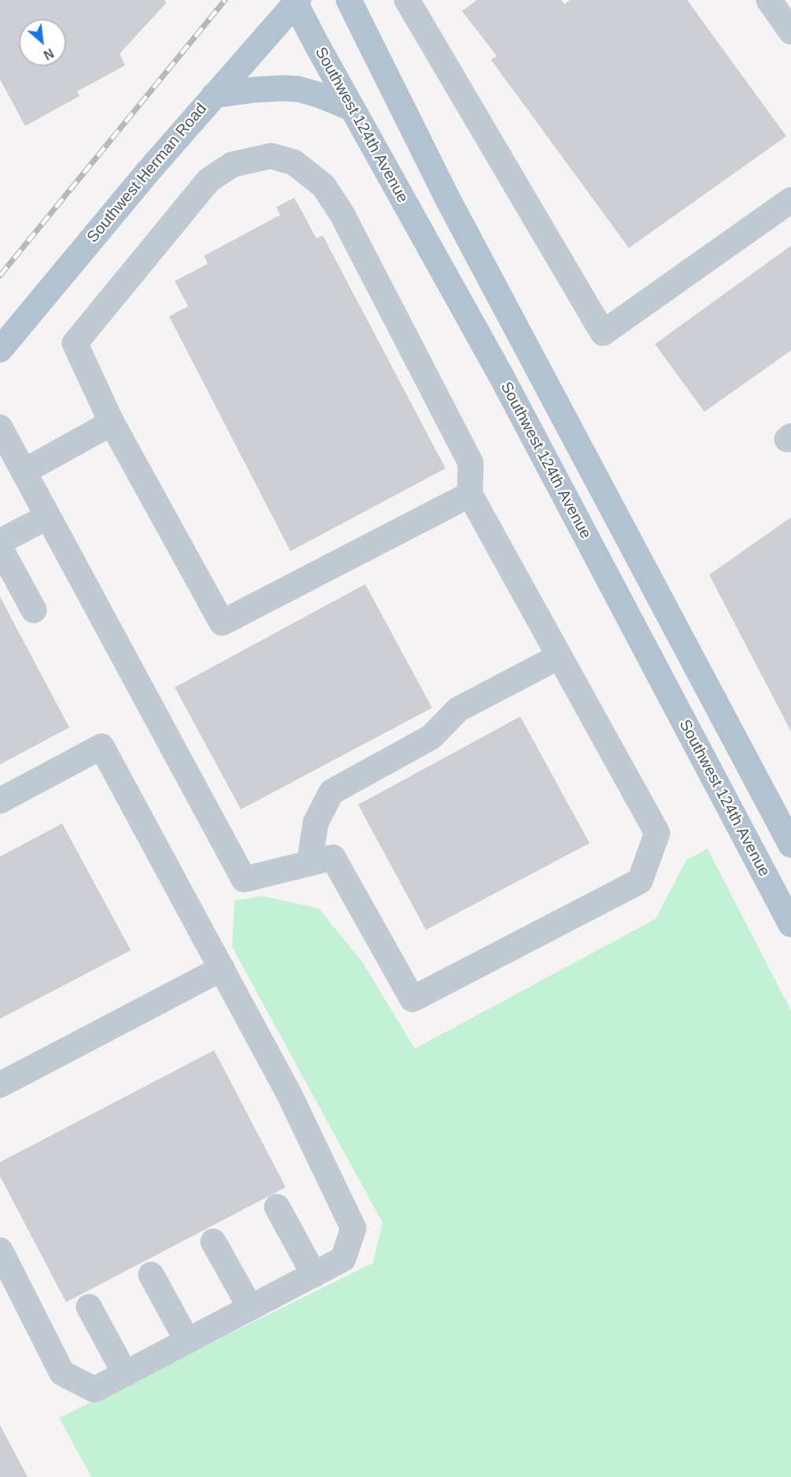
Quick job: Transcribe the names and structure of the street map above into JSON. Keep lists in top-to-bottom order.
{
  "streets": {
    "main road": ["Southwest 124th Avenue", "Southwest Herman Road"]
  },
  "crossings": [
    ["Southwest 124th Avenue", "Southwest Herman Road"]
  ],
  "north": "bottom right"
}
